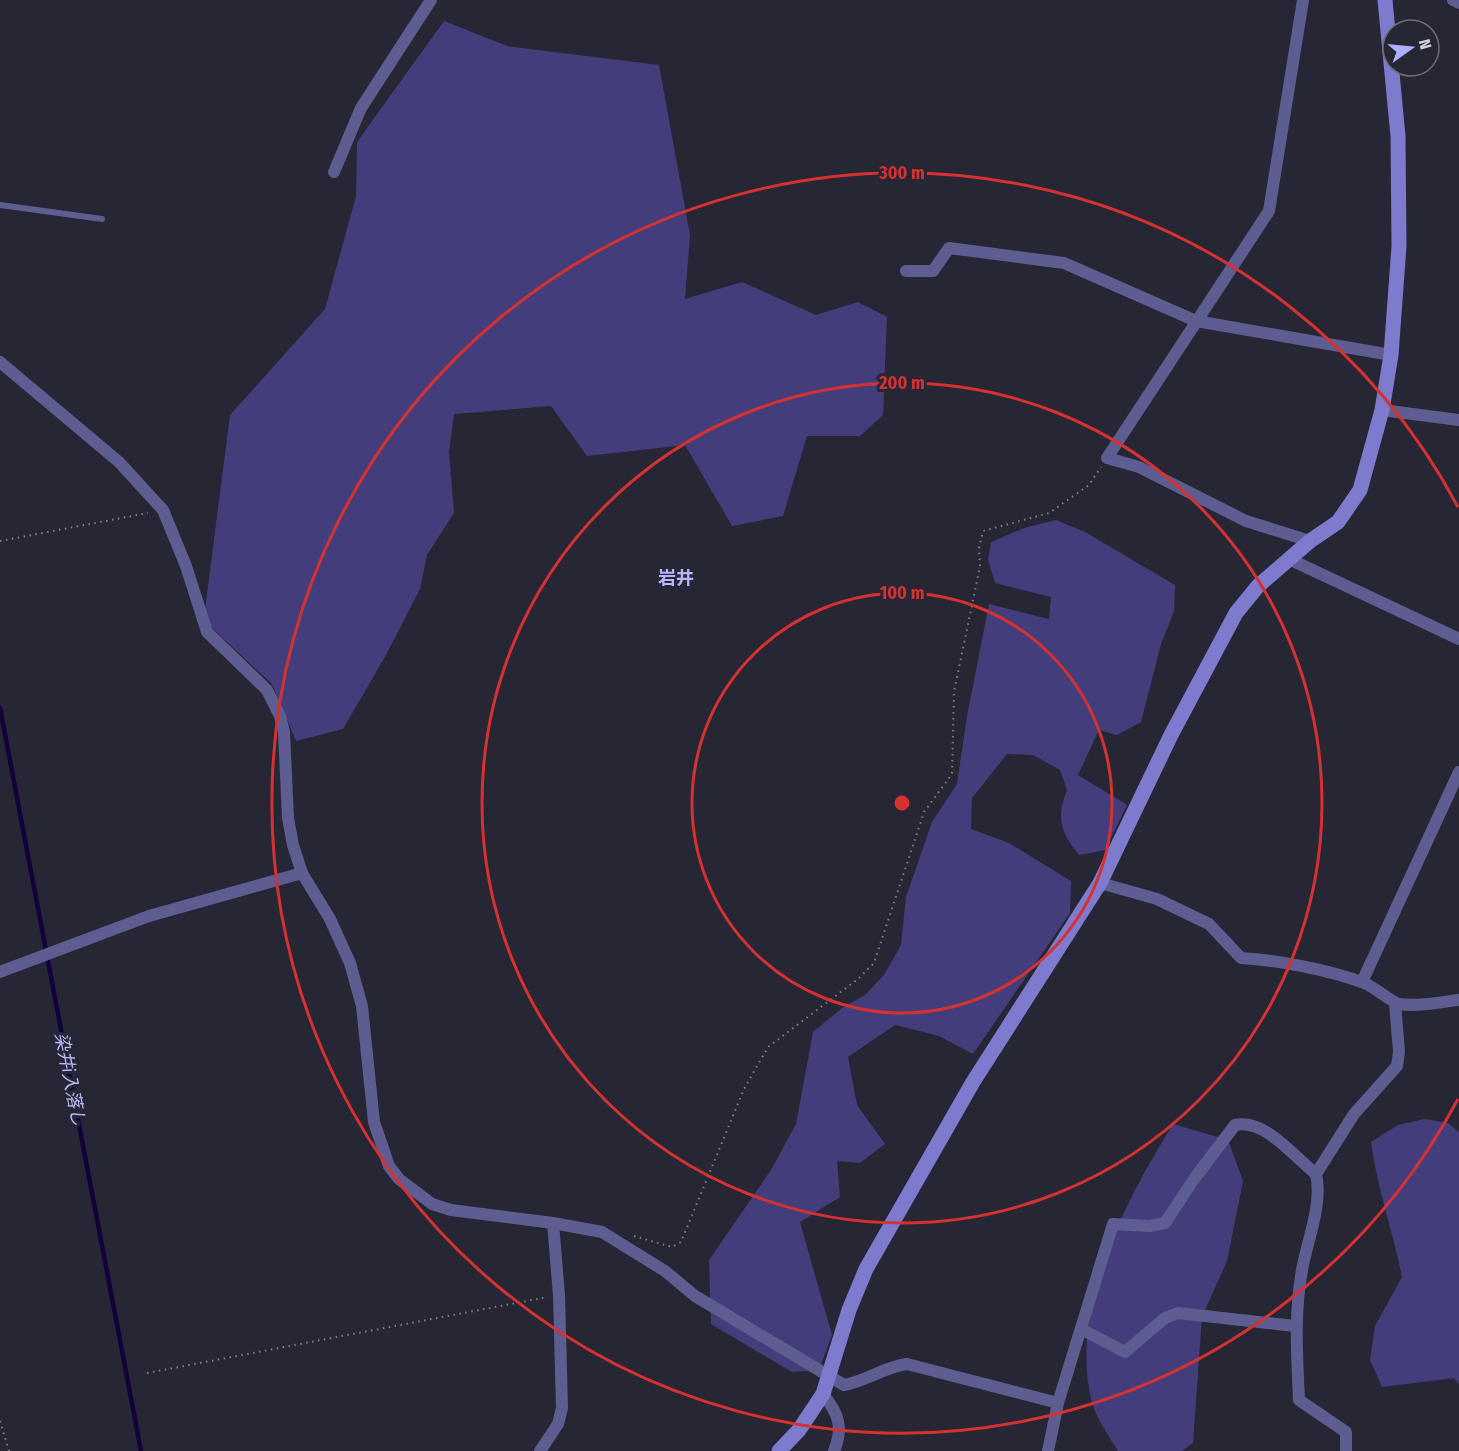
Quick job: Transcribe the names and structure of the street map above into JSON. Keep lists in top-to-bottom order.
{
  "districts": ["岩井"],
  "water": ["染井i入落し"],
  "north": "right",
  "rings": ["300 m", "200 m", "100 m"]
}
